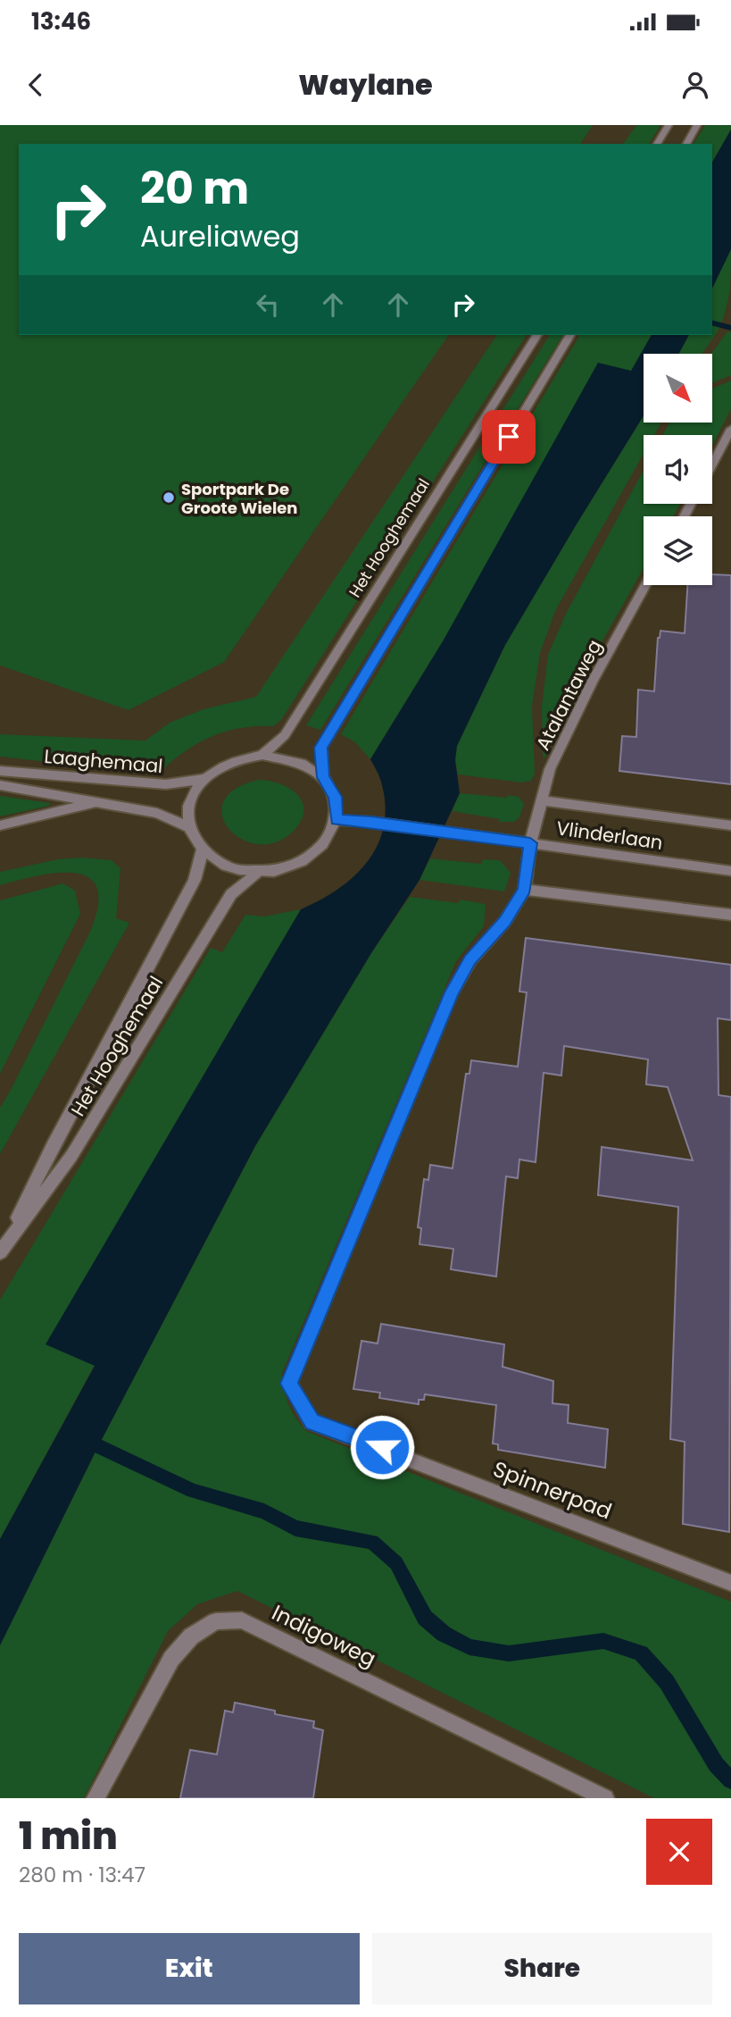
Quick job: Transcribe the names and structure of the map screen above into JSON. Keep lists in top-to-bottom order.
{
  "streets": {
    "street": [
      "Het Hooghemaal",
      "Atalantaweg",
      "Laaghemaal",
      "Vlinderlaan",
      "Spinnerpad",
      "Indigoweg"
    ]
  },
  "crossings": [
    ["Het Hooghemaal", "Laaghemaal"],
    ["Het Hooghemaal", "Vlinderlaan"],
    ["Atalantaweg", "Vlinderlaan"],
    ["Atalantaweg", "Spinnerpad"],
    ["Laaghemaal", "Vlinderlaan"]
  ],
  "places": ["Sportpark De Groote Wielen"],
  "north": "bottom right",
  "page": {
    "status": "13:46",
    "header": "Waylane",
    "turn": ["20 m", "Aureliaweg"],
    "heading": ["1 min", "280 m · 13:47"],
    "buttons": ["Exit", "Share"]
  }
}
